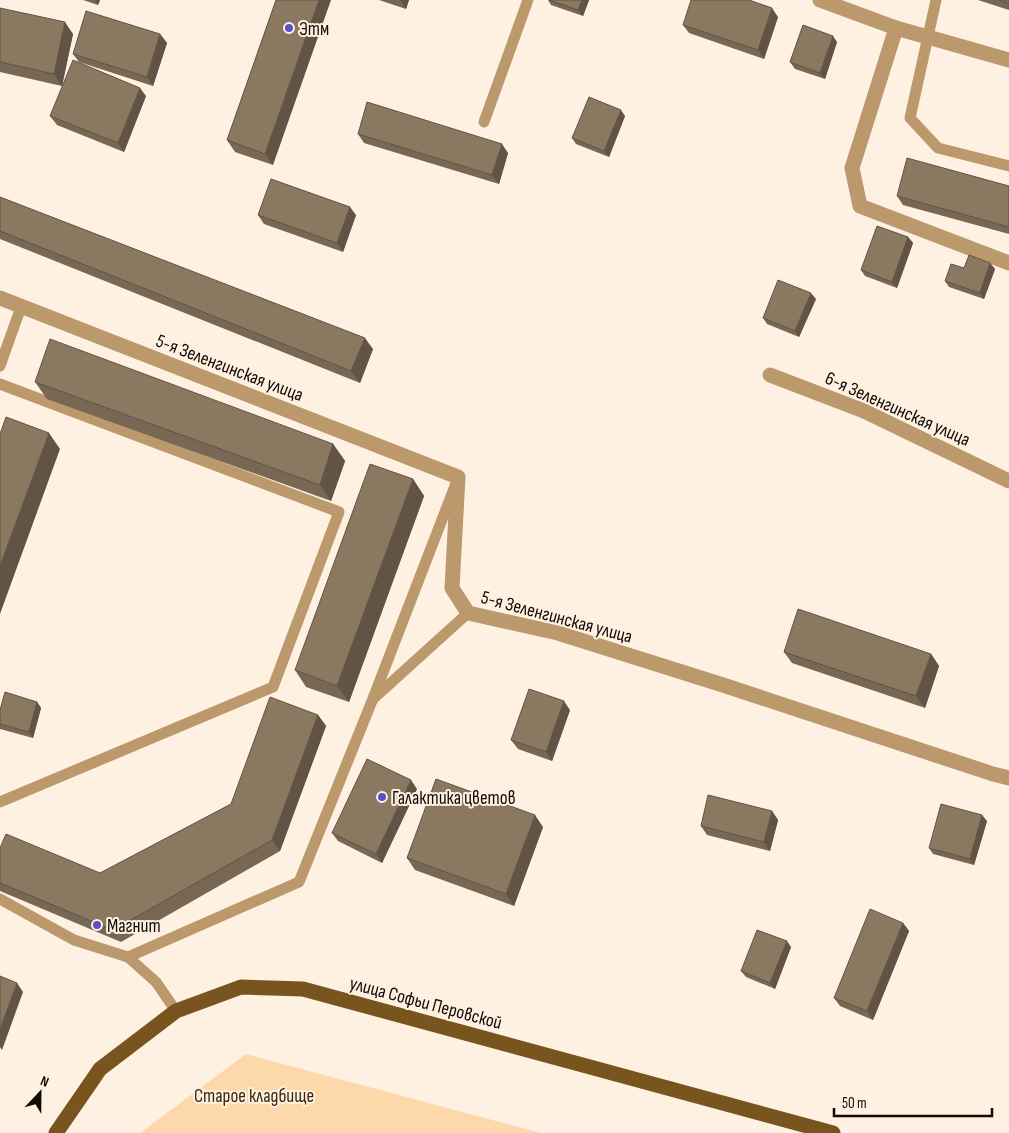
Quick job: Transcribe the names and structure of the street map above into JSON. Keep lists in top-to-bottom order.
{
  "streets": {
    "main road": ["улица Софьи Перовской"],
    "street": ["5-я Зеленгинская улица", "6-я Зеленгинская улица"]
  },
  "parks": ["Старое кладбище"],
  "places": ["Этм", "Галактика цветов", "Магнит"],
  "scale_bar": "50 m",
  "north": "top"
}
